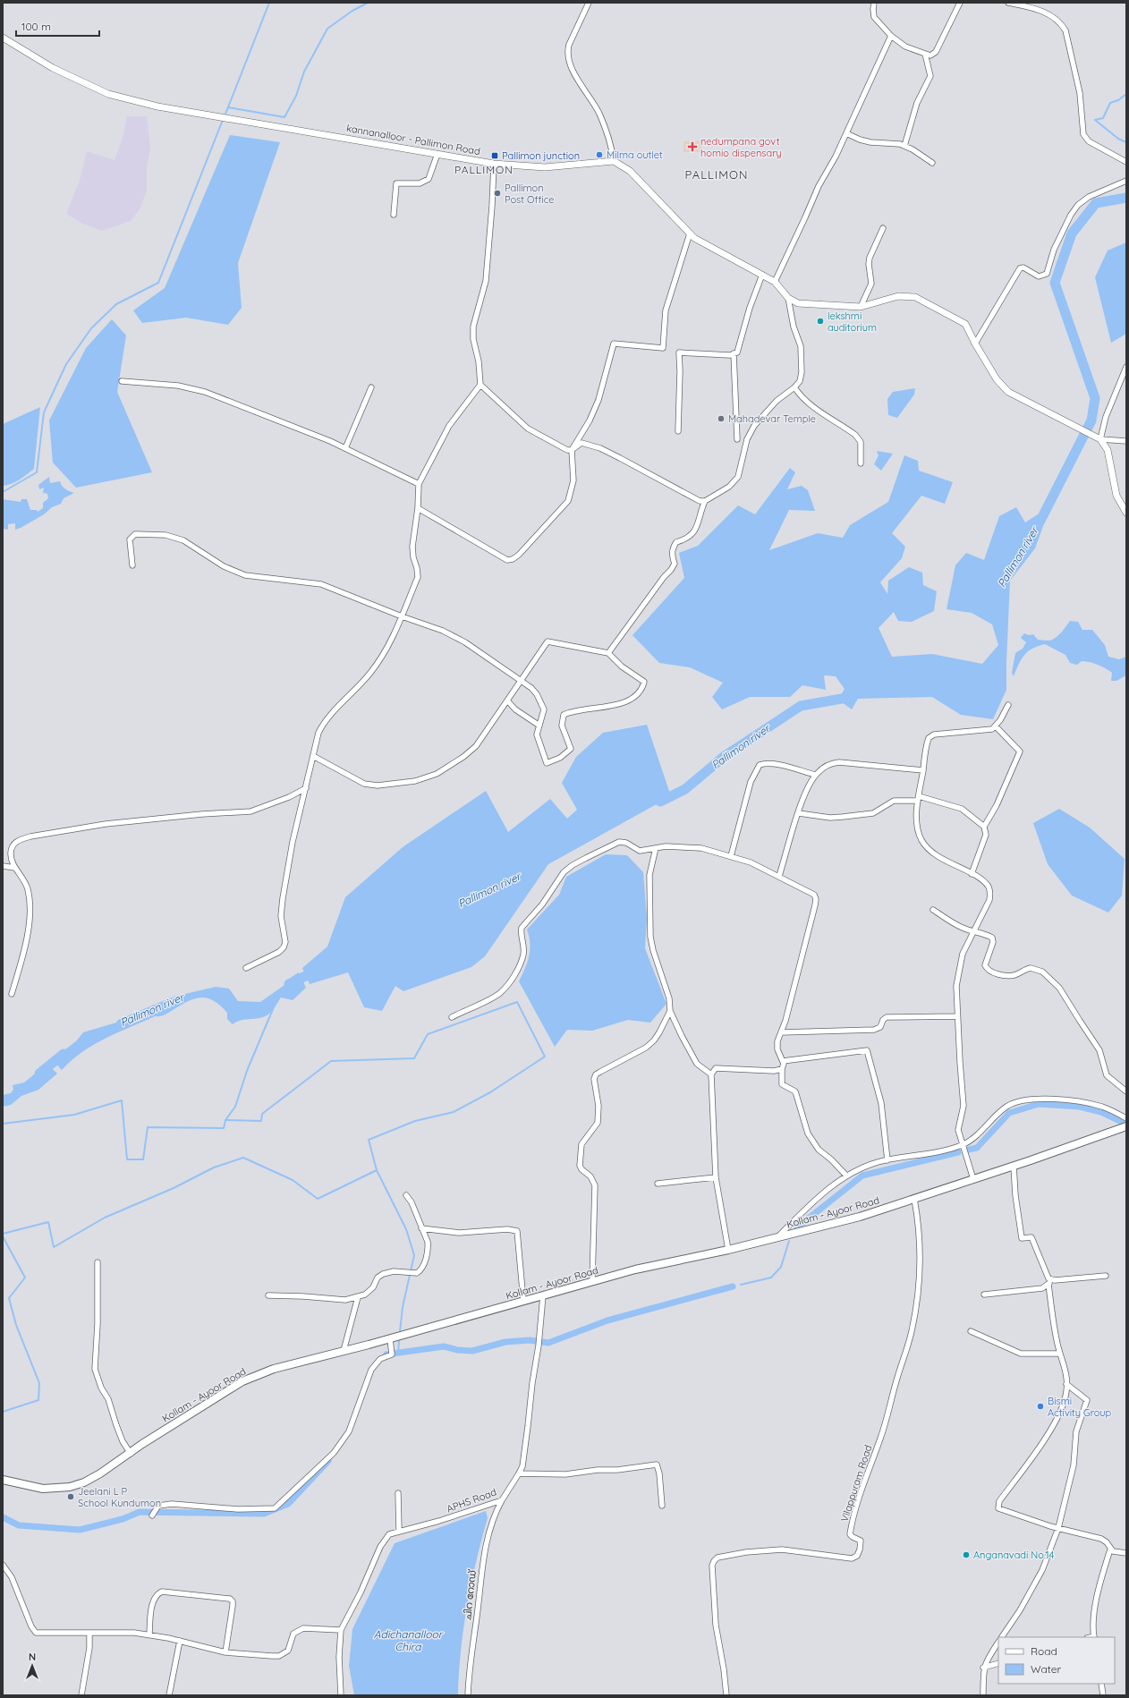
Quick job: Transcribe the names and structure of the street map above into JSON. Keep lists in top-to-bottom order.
{
  "streets": {
    "main road": ["Kollam - Ayoor Road"],
    "street": [
      "kannanalloor - Pallimon Road",
      "Vilappuram Road",
      "APHS Road",
      "ചിറ റോഡ്"
    ]
  },
  "crossings": [
    ["Kollam - Ayoor Road", "Vilappuram Road"],
    ["Kollam - Ayoor Road", "APHS Road"],
    ["APHS Road", "ചിറ റോഡ്"]
  ],
  "districts": ["PALLIMON", "PALLIMON"],
  "water": ["Pallimon river", "Adichanalloor Chira"],
  "places": {
    "health": ["nedumpana govt homio dispensary"],
    "other": [
      "Milma outlet",
      "Pallimon Post Office",
      "lekshmi auditorium",
      "Mahadevar Temple",
      "Bismi Activity Group",
      "Jeelani L P School Kundumon",
      "Anganavadi No.14"
    ],
    "transit": ["Pallimon junction"]
  },
  "legend": ["Road", "Water"],
  "scale_bar": "100 m",
  "north": "top"
}
